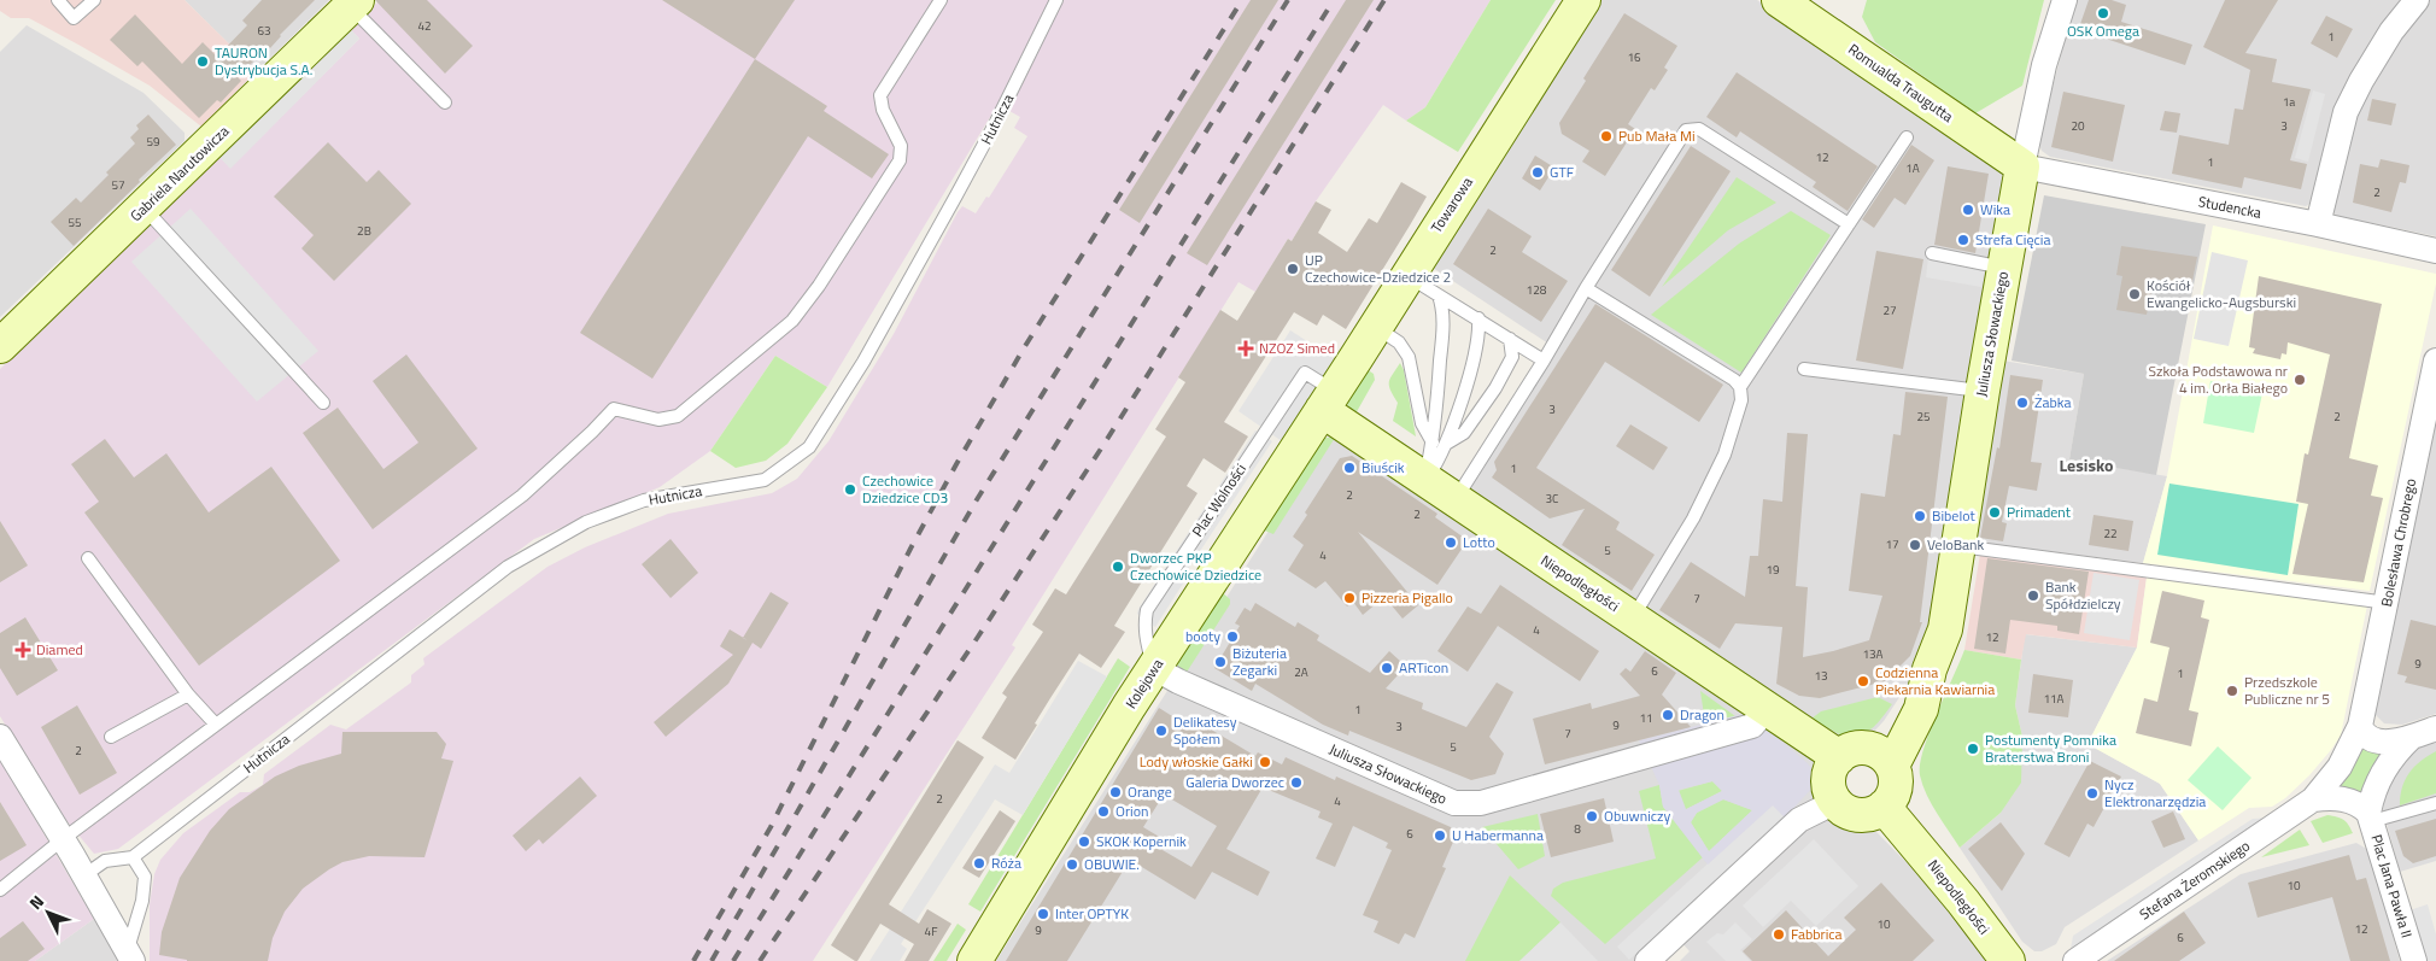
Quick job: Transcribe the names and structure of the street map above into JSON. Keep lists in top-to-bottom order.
{
  "streets": {
    "street": [
      "Romualda Traugutta",
      "Gabriela Narutowicza",
      "Towarowa",
      "Studencka",
      "Juliusza Słowackiego",
      "Bolesława Chrobrego",
      "Niepodległości",
      "Kolejowa",
      "Stefana Żeromskiego",
      "Plac Jana Pawła II"
    ],
    "lane": ["Hutnicza"]
  },
  "crossings": [
    ["Romualda Traugutta", "Studencka"],
    ["Romualda Traugutta", "Juliusza Słowackiego"],
    ["Towarowa", "Niepodległości"],
    ["Towarowa", "Kolejowa"],
    ["Studencka", "Juliusza Słowackiego"],
    ["Juliusza Słowackiego", "Niepodległości"],
    ["Juliusza Słowackiego", "Kolejowa"],
    ["Bolesława Chrobrego", "Stefana Żeromskiego"],
    ["Niepodległości", "Kolejowa"]
  ],
  "districts": ["Lesisko"],
  "places": {
    "other": [
      "OSK Omega",
      "TAURON Dystrybucja S.A.",
      "Pub Mała Mi",
      "GTF",
      "Wika",
      "Strefa Cięcia",
      "UP Czechowice-Dziedzice 2",
      "Kościół Ewangelicko-Augsburski",
      "Szkoła Podstawowa nr 4 im. Orła Białego",
      "Żabka",
      "Biuścik",
      "Czechowice Dziedzice CD3",
      "Primadent",
      "Bibelot",
      "Lotto",
      "VeloBank",
      "Dworzec PKP Czechowice Dziedzice",
      "Bank Spółdzielczy",
      "Pizzeria Pigallo",
      "booty",
      "Biżuteria Zegarki",
      "ARTicon",
      "Codzienna Piekarnia Kawiarnia",
      "Przedszkole Publiczne nr 5",
      "Dragon",
      "Delikatesy Społem",
      "Postumenty Pomnika Braterstwa Broni",
      "Lody włoskie Gałki",
      "Galeria Dworzec",
      "Orange",
      "Nycz Elektronarzędzia",
      "Orion",
      "Obuwniczy",
      "U Habermanna",
      "SKOK Kopernik",
      "Róża",
      "OBUWIE.",
      "Inter OPTYK",
      "Fabbrica"
    ],
    "health": ["NZOZ Simed", "Diamed"]
  },
  "house_numbers": [
    "42",
    "63",
    "1",
    "16",
    "1a",
    "20",
    "3",
    "59",
    "12",
    "1",
    "1A",
    "57",
    "2",
    "55",
    "2B",
    "2",
    "128",
    "27",
    "3",
    "25",
    "2",
    "1",
    "2",
    "3C",
    "2",
    "22",
    "17",
    "5",
    "4",
    "19",
    "7",
    "4",
    "12",
    "13A",
    "9",
    "6",
    "2A",
    "1",
    "13",
    "11A",
    "1",
    "11",
    "9",
    "3",
    "7",
    "5",
    "2",
    "2",
    "4",
    "8",
    "6",
    "10",
    "10",
    "12",
    "9",
    "4F",
    "6"
  ],
  "north": "top left"
}
